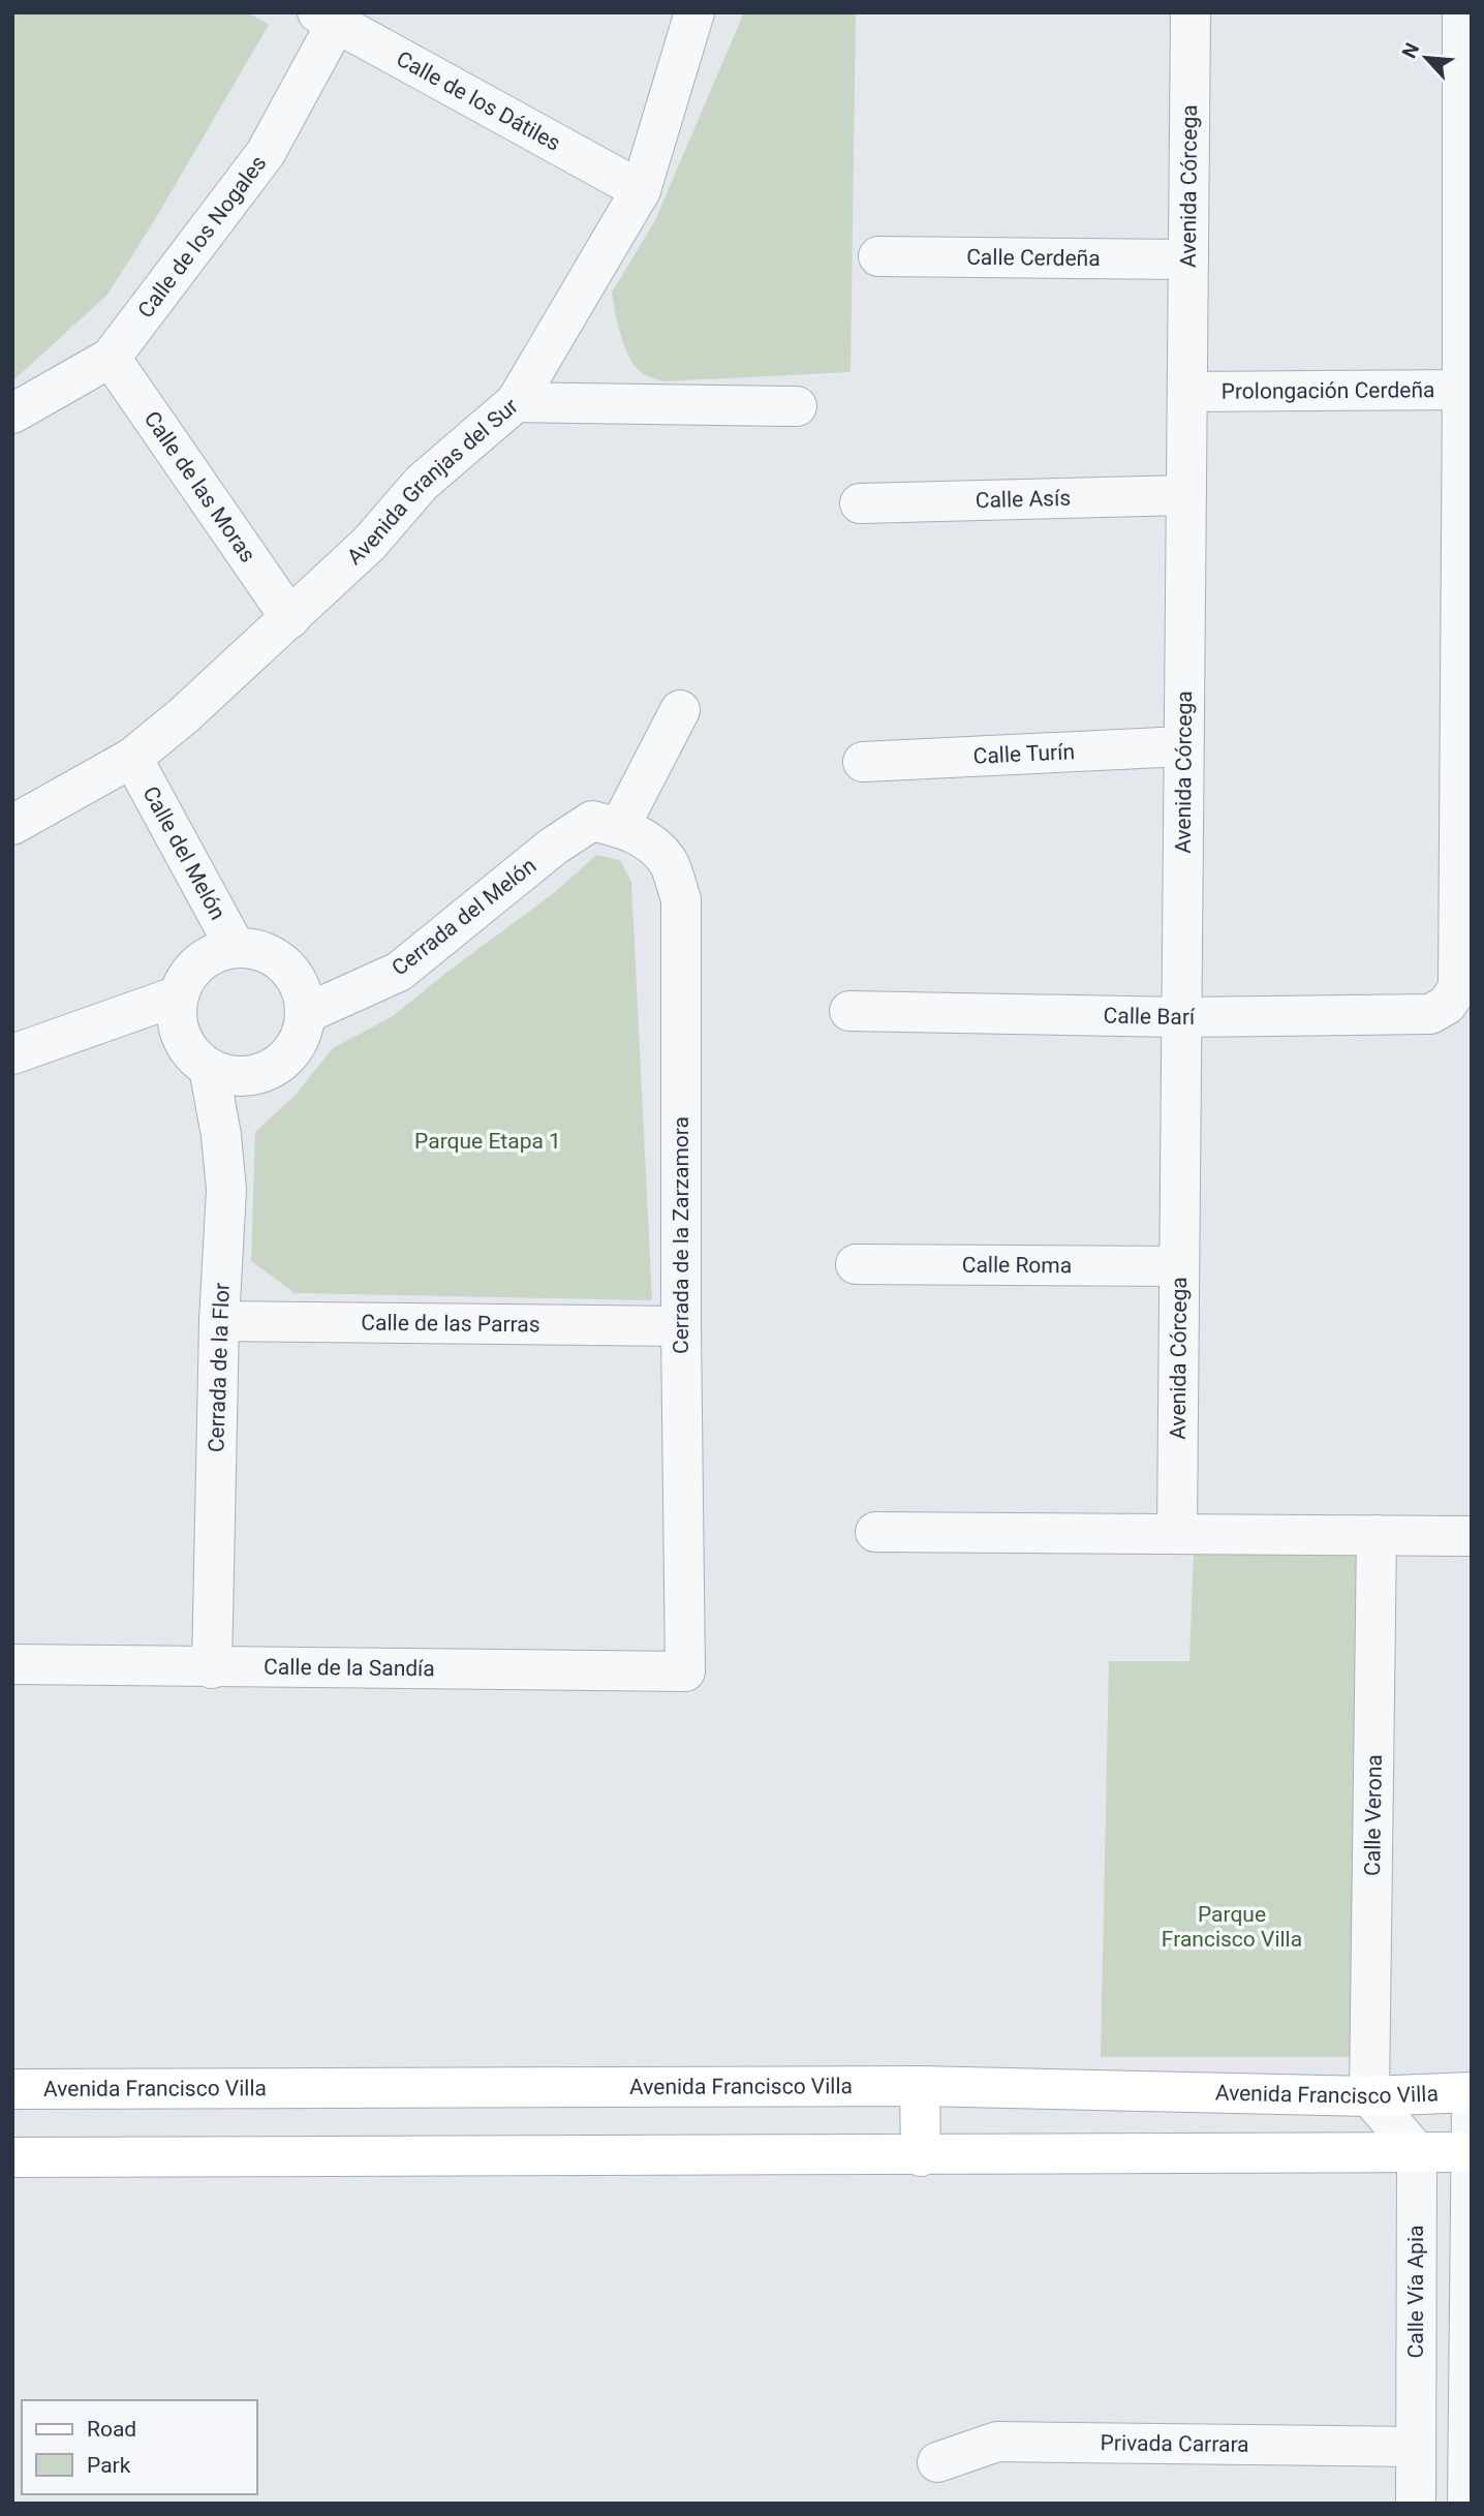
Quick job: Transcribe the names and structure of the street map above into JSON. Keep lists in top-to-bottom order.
{
  "streets": {
    "main road": ["Avenida Francisco Villa"],
    "street": [
      "Calle de los Dátiles",
      "Avenida Córcega",
      "Calle de los Nogales",
      "Calle Cerdeña",
      "Prolongación Cerdeña",
      "Avenida Granjas del Sur",
      "Calle de las Moras",
      "Calle Asís",
      "Calle Turín",
      "Calle del Melón",
      "Cerrada del Melón",
      "Calle Barí",
      "Cerrada de la Zarzamora",
      "Calle Roma",
      "Calle de las Parras",
      "Cerrada de la Flor",
      "Calle de la Sandía",
      "Calle Verona",
      "Calle Vía Apia",
      "Privada Carrara"
    ]
  },
  "crossings": [
    ["Calle de los Dátiles", "Calle de los Nogales"],
    ["Calle de los Dátiles", "Avenida Granjas del Sur"],
    ["Avenida Córcega", "Calle Cerdeña"],
    ["Avenida Córcega", "Prolongación Cerdeña"],
    ["Avenida Córcega", "Calle Asís"],
    ["Avenida Córcega", "Calle Turín"],
    ["Avenida Córcega", "Calle Barí"],
    ["Avenida Córcega", "Calle Roma"],
    ["Calle de los Nogales", "Calle de las Moras"],
    ["Prolongación Cerdeña", "Calle Barí"],
    ["Avenida Granjas del Sur", "Calle de las Moras"],
    ["Avenida Granjas del Sur", "Calle del Melón"],
    ["Calle del Melón", "Cerrada del Melón"],
    ["Calle del Melón", "Cerrada de la Flor"],
    ["Cerrada del Melón", "Cerrada de la Zarzamora"],
    ["Cerrada del Melón", "Cerrada de la Flor"],
    ["Cerrada de la Zarzamora", "Calle de las Parras"],
    ["Cerrada de la Zarzamora", "Calle de la Sandía"],
    ["Calle de las Parras", "Cerrada de la Flor"],
    ["Cerrada de la Flor", "Calle de la Sandía"],
    ["Calle Verona", "Avenida Francisco Villa"],
    ["Calle Vía Apia", "Privada Carrara"]
  ],
  "parks": ["Parque Etapa 1", "Parque Francisco Villa"],
  "legend": ["Road", "Park"],
  "north": "top left"
}
